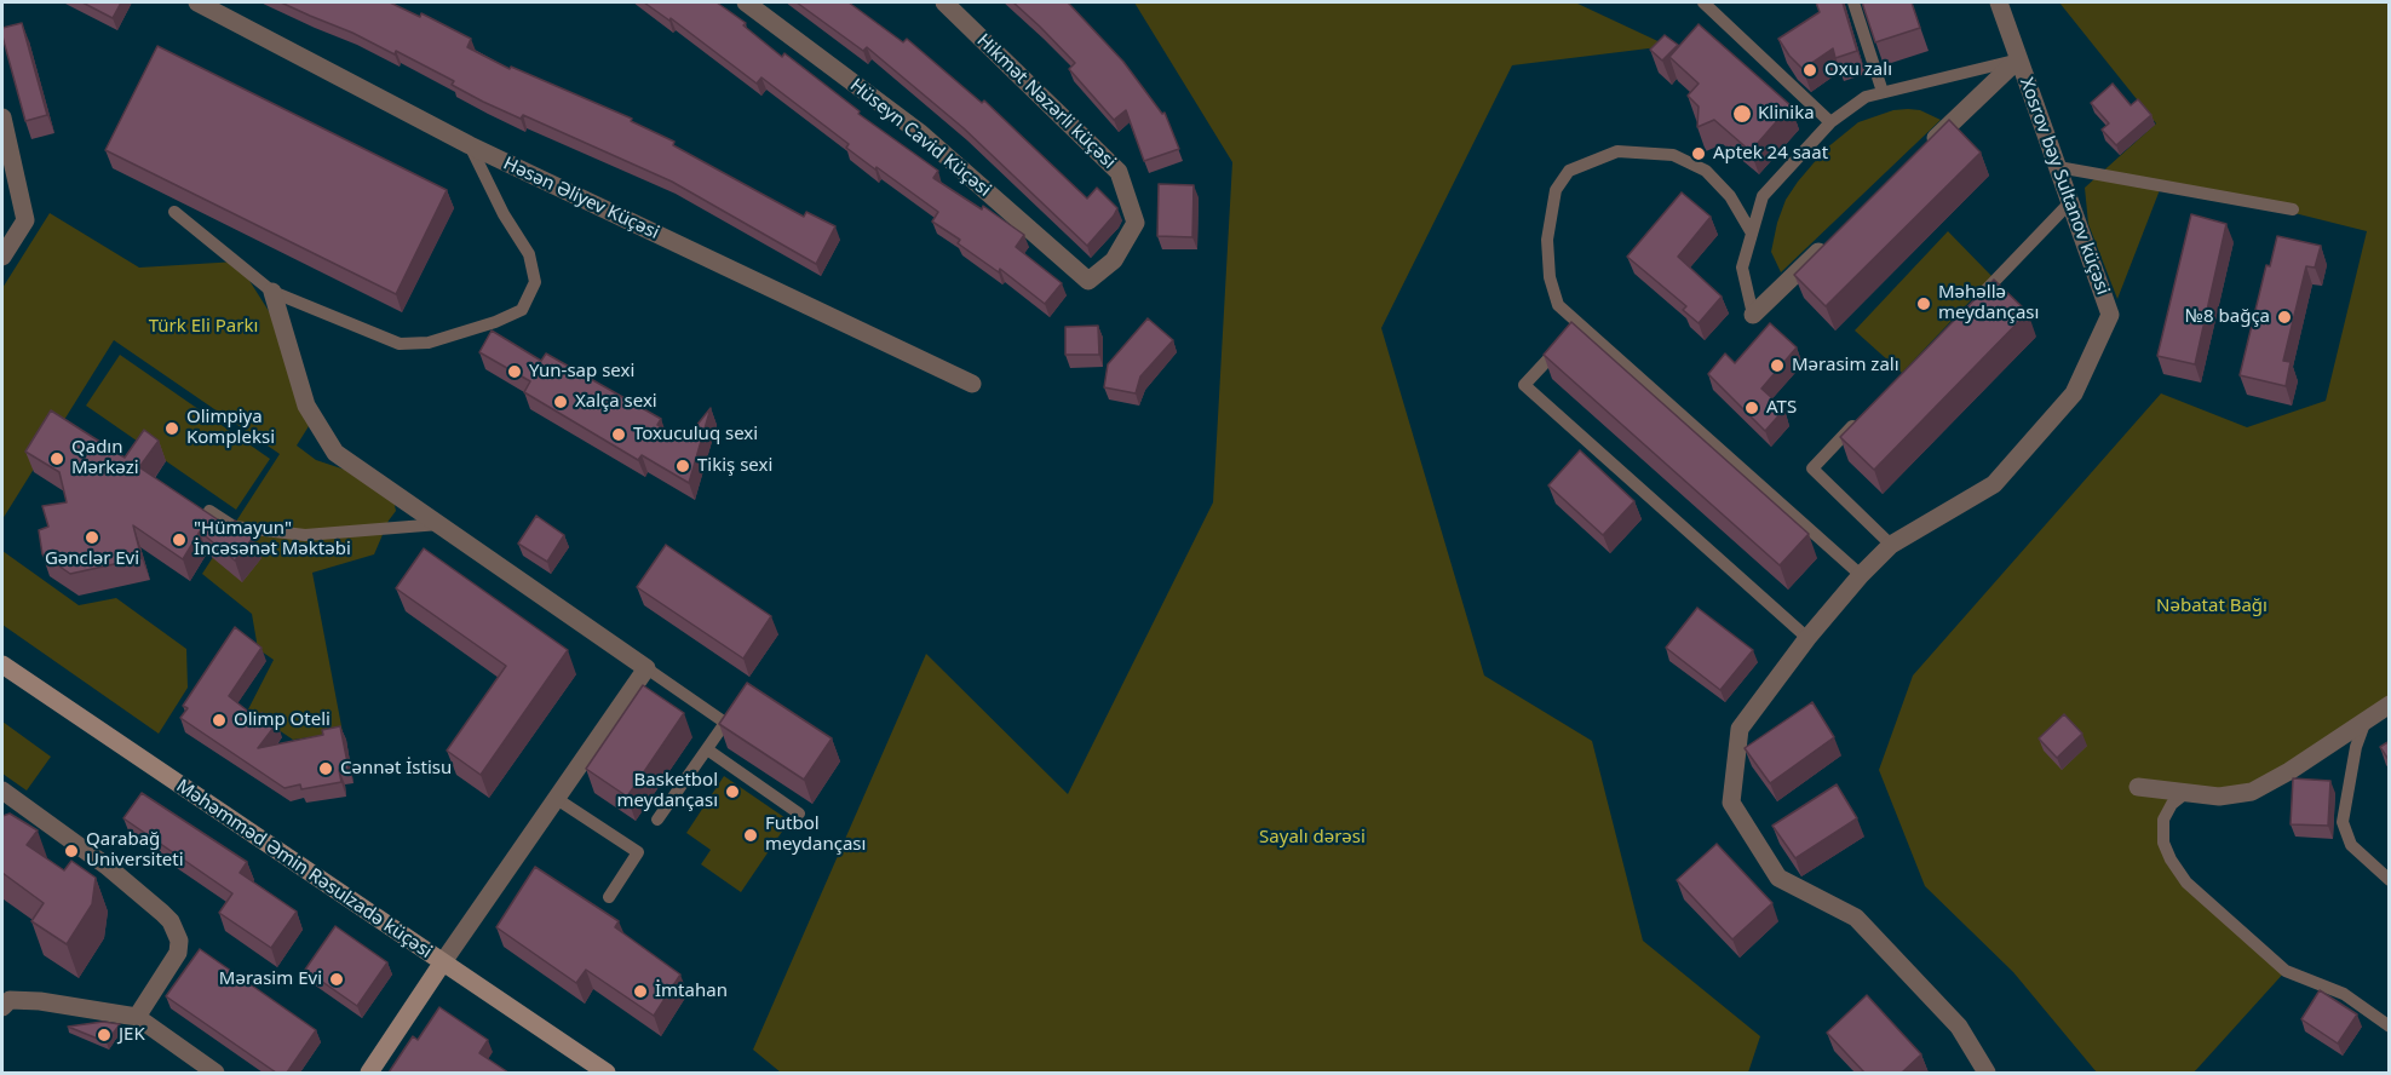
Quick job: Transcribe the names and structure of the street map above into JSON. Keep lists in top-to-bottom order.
{
  "streets": {
    "main road": ["Məhəmməd Əmin Rəsulzadə küçəsi"],
    "street": [
      "Hikmət Nəzərli küçəsi",
      "Hüseyn Cavid Küçəsi",
      "Xosrov bəy Sultanov küçəsi",
      "Həsən Əliyev Küçəsi"
    ]
  },
  "crossings": [
    ["Hikmət Nəzərli küçəsi", "Hüseyn Cavid Küçəsi"]
  ],
  "parks": ["Türk Eli Parkı", "Nəbatat Bağı", "Sayalı dərəsi"],
  "places": [
    "Oxu zalı",
    "Klinika",
    "Aptek 24 saat",
    "Məhəllə meydançası",
    "№8 bağça",
    "Mərasim zalı",
    "Yun-sap sexi",
    "Xalça sexi",
    "ATS",
    "Olimpiya Kompleksi",
    "Toxuculuq sexi",
    "Qadın Mərkəzi",
    "Tikiş sexi",
    "Gənclər Evi",
    "\"Hümayun\" İncəsənət Məktəbi",
    "Olimp Oteli",
    "Cənnət İstisu",
    "Basketbol meydançası",
    "Futbol meydançası",
    "Qarabağ Universiteti",
    "Mərasim Evi",
    "İmtahan",
    "JEK"
  ]
}
